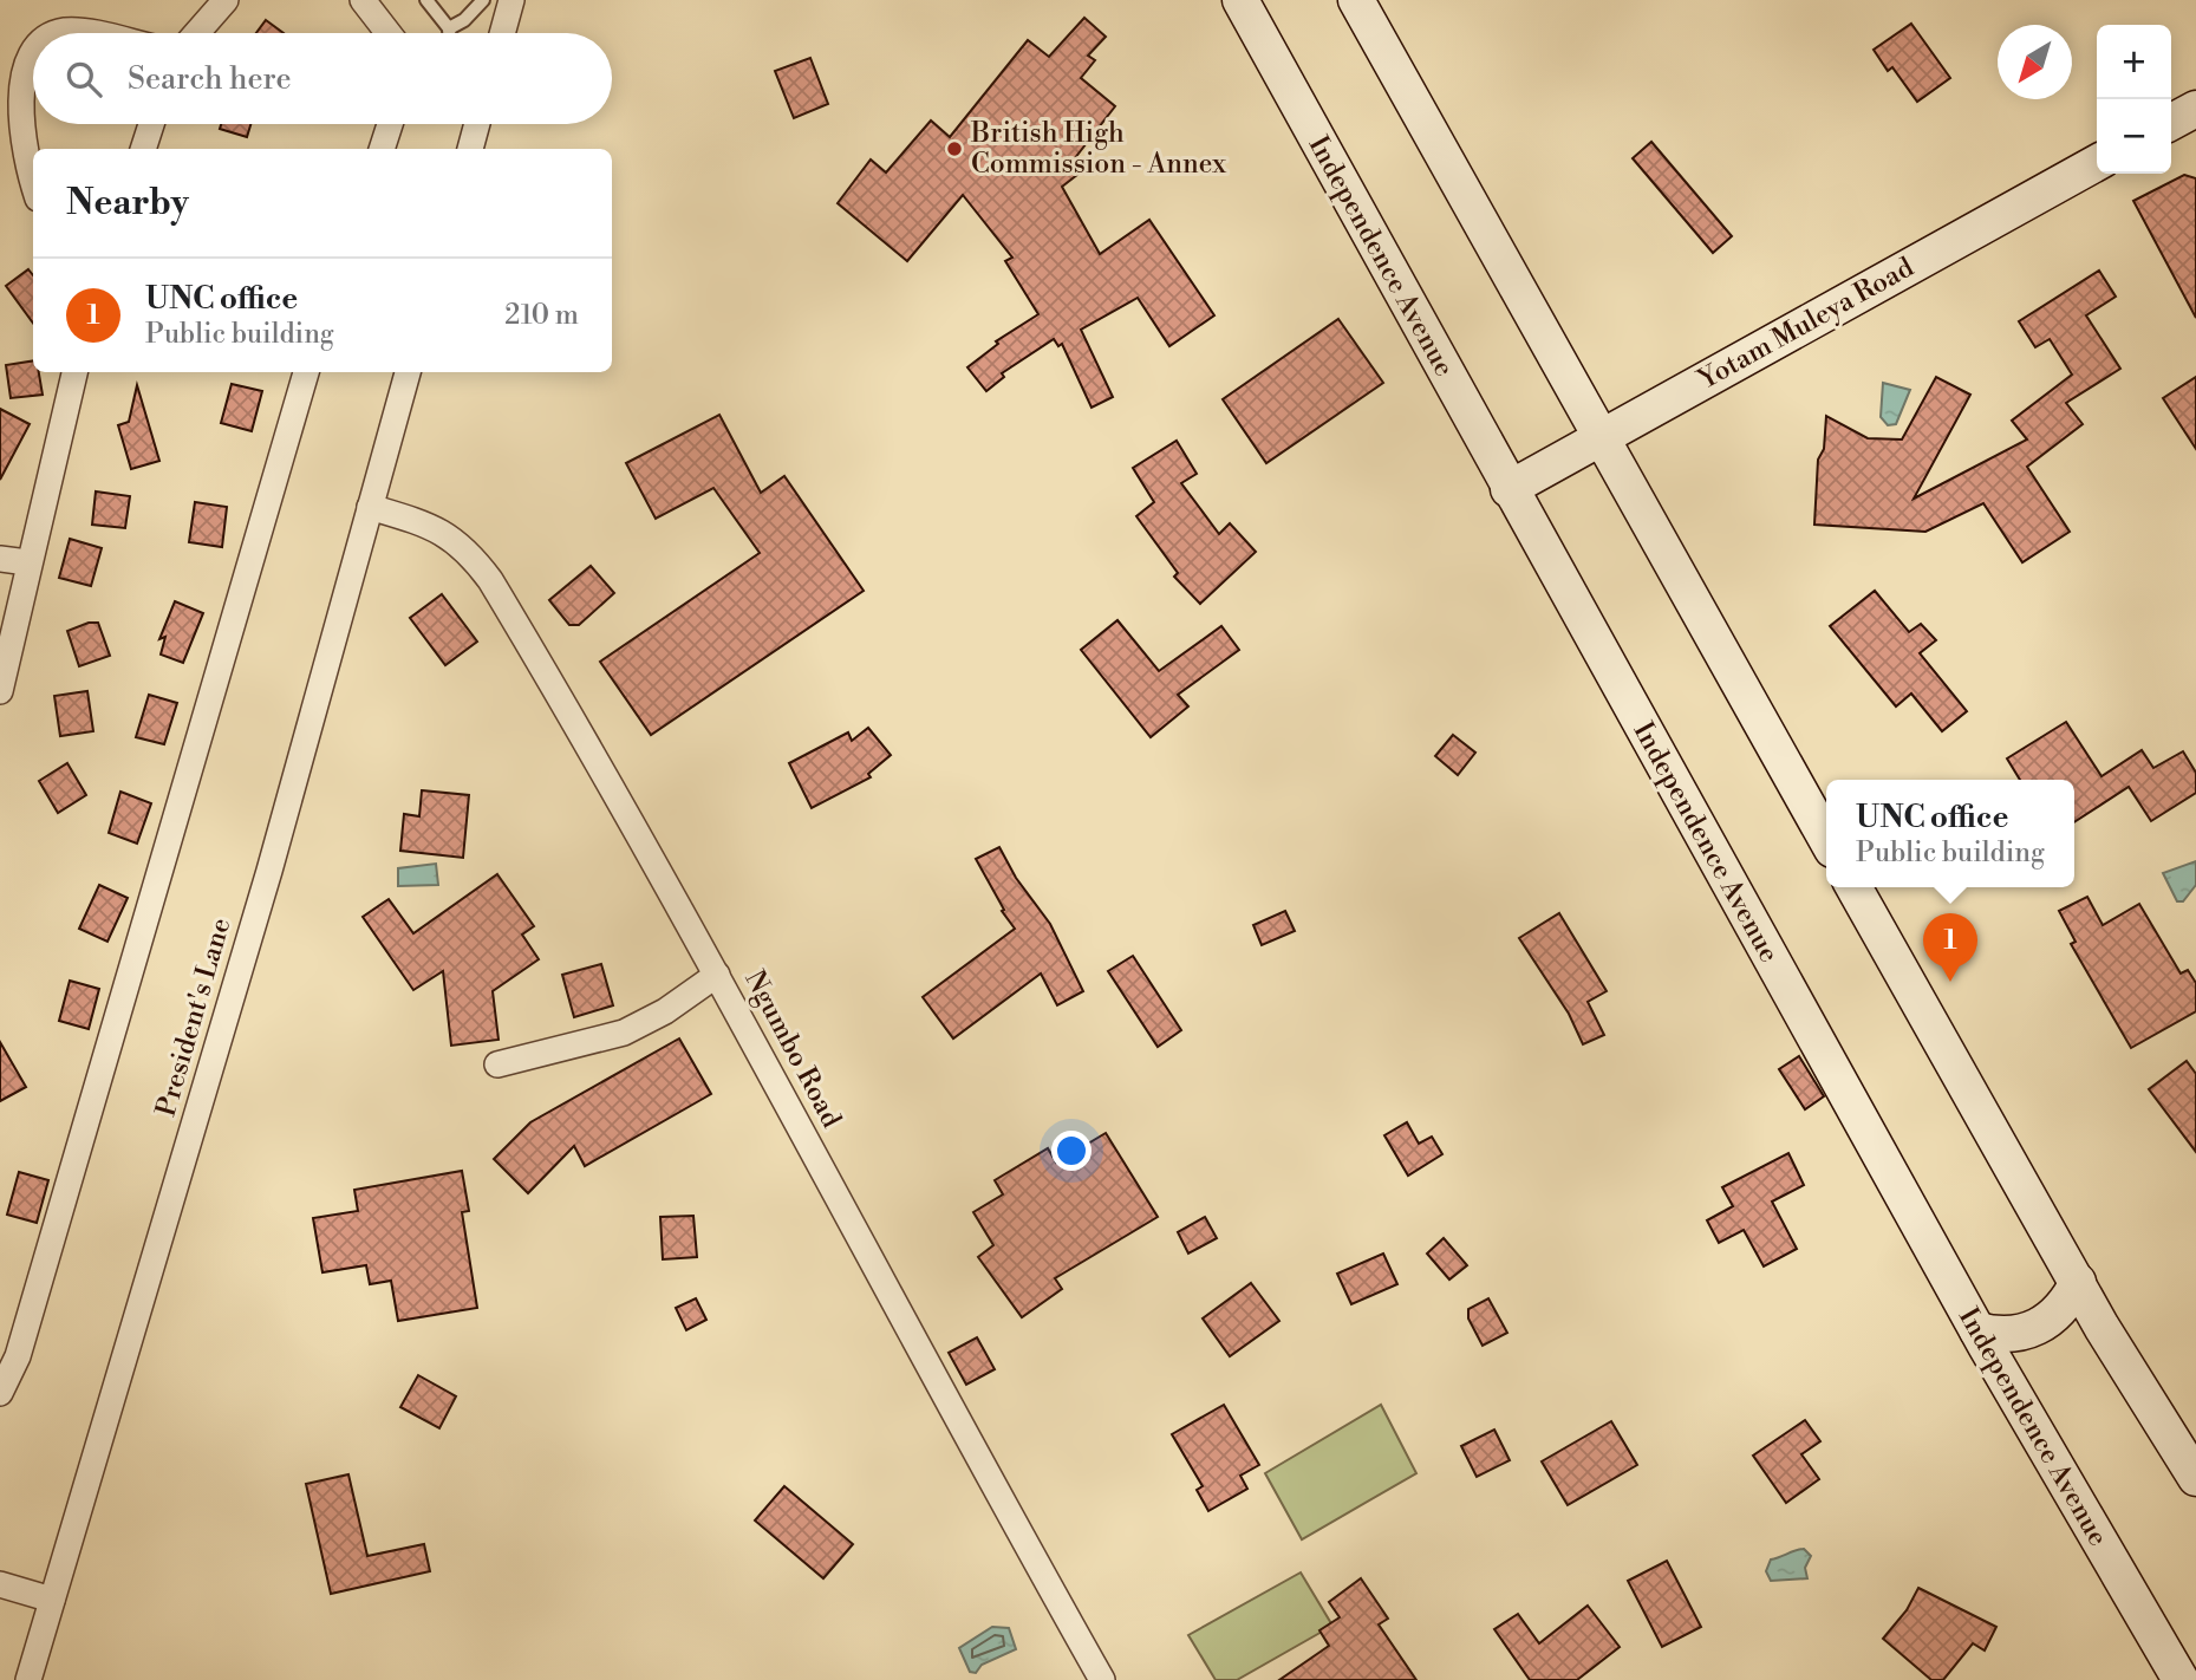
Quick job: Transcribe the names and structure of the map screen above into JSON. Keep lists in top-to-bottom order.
{
  "streets": {
    "main road": ["Independence Avenue", "Yotam Muleya Road"],
    "street": ["President's Lane", "Ngumbo Road"]
  },
  "crossings": [
    ["Independence Avenue", "Yotam Muleya Road"],
    ["President's Lane", "Ngumbo Road"]
  ],
  "places": ["British High Commission - Annex"],
  "north": "bottom left",
  "page": {
    "map_buttons": ["+", "−"],
    "search": "Search here",
    "heading": "Nearby",
    "list": [
      {
        "mark": "1",
        "name": "UNC office",
        "note": "Public building",
        "value": "210 m"
      }
    ],
    "popup": ["UNC office", "Public building"],
    "pins": "1"
  }
}
